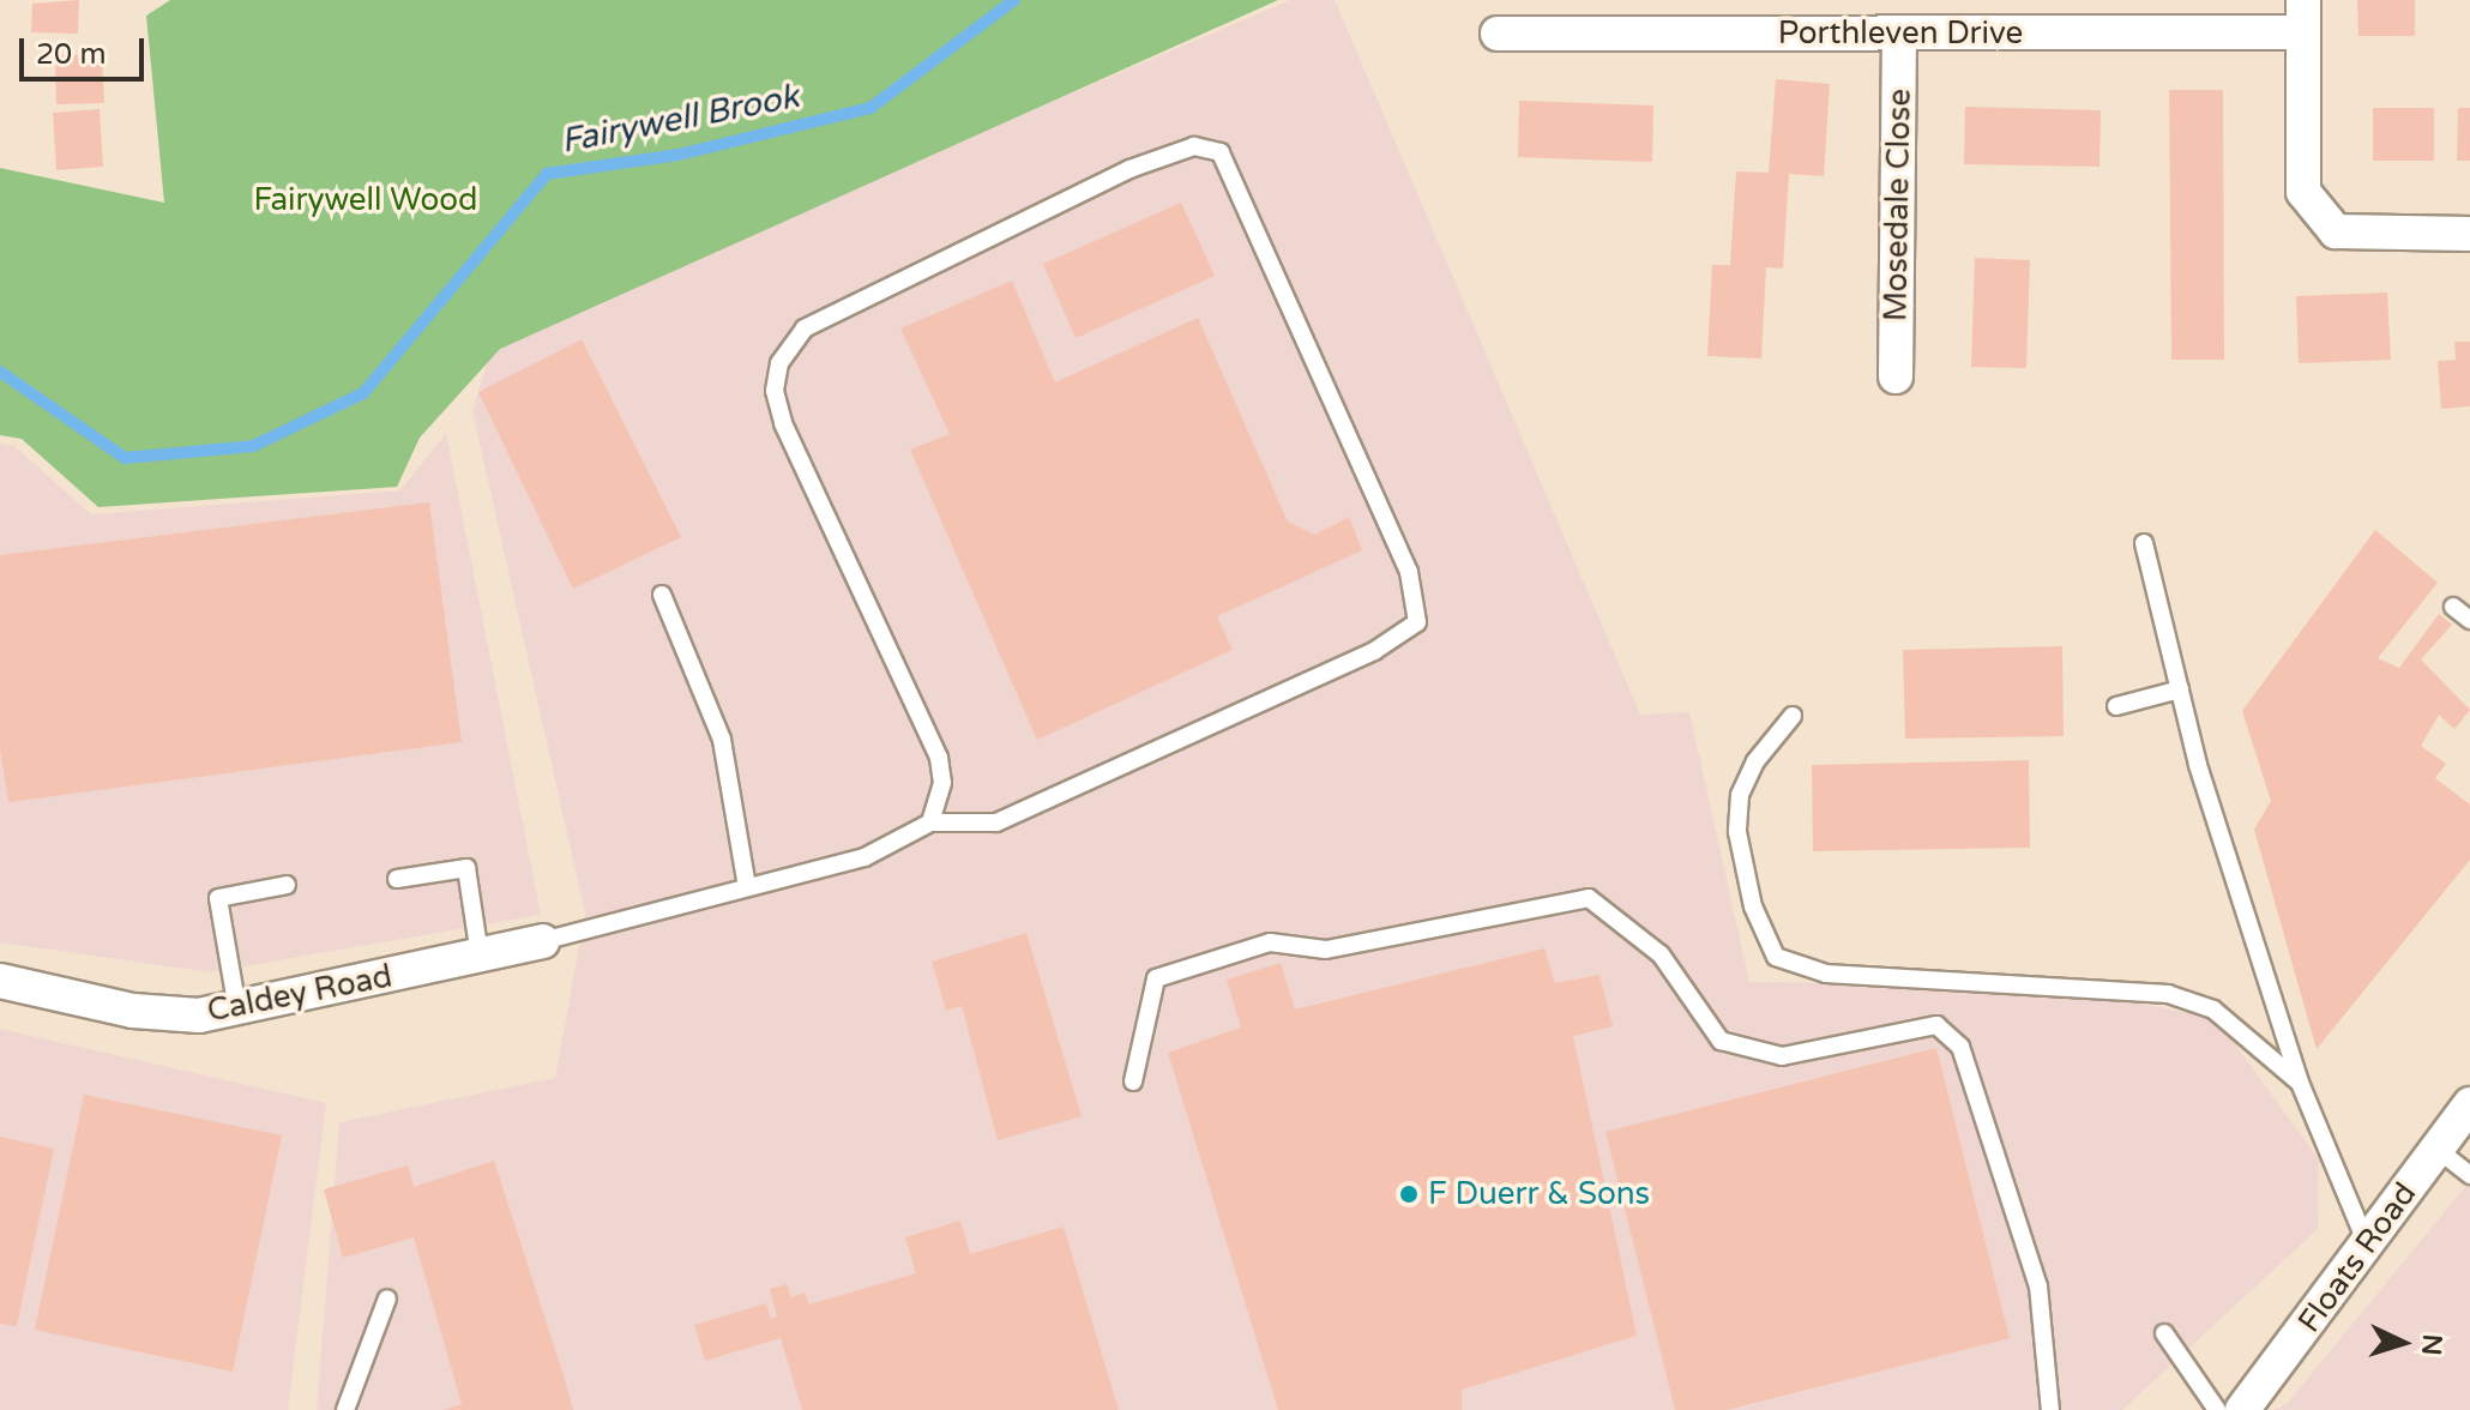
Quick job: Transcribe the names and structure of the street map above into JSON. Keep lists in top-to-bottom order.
{
  "streets": {
    "street": [
      "Porthleven Drive",
      "Mosedale Close",
      "Caldey Road",
      "Floats Road"
    ]
  },
  "crossings": [
    ["Porthleven Drive", "Mosedale Close"]
  ],
  "water": ["Fairywell Brook"],
  "parks": ["Fairywell Wood"],
  "places": ["F Duerr & Sons"],
  "scale_bar": "20 m",
  "north": "right"
}
